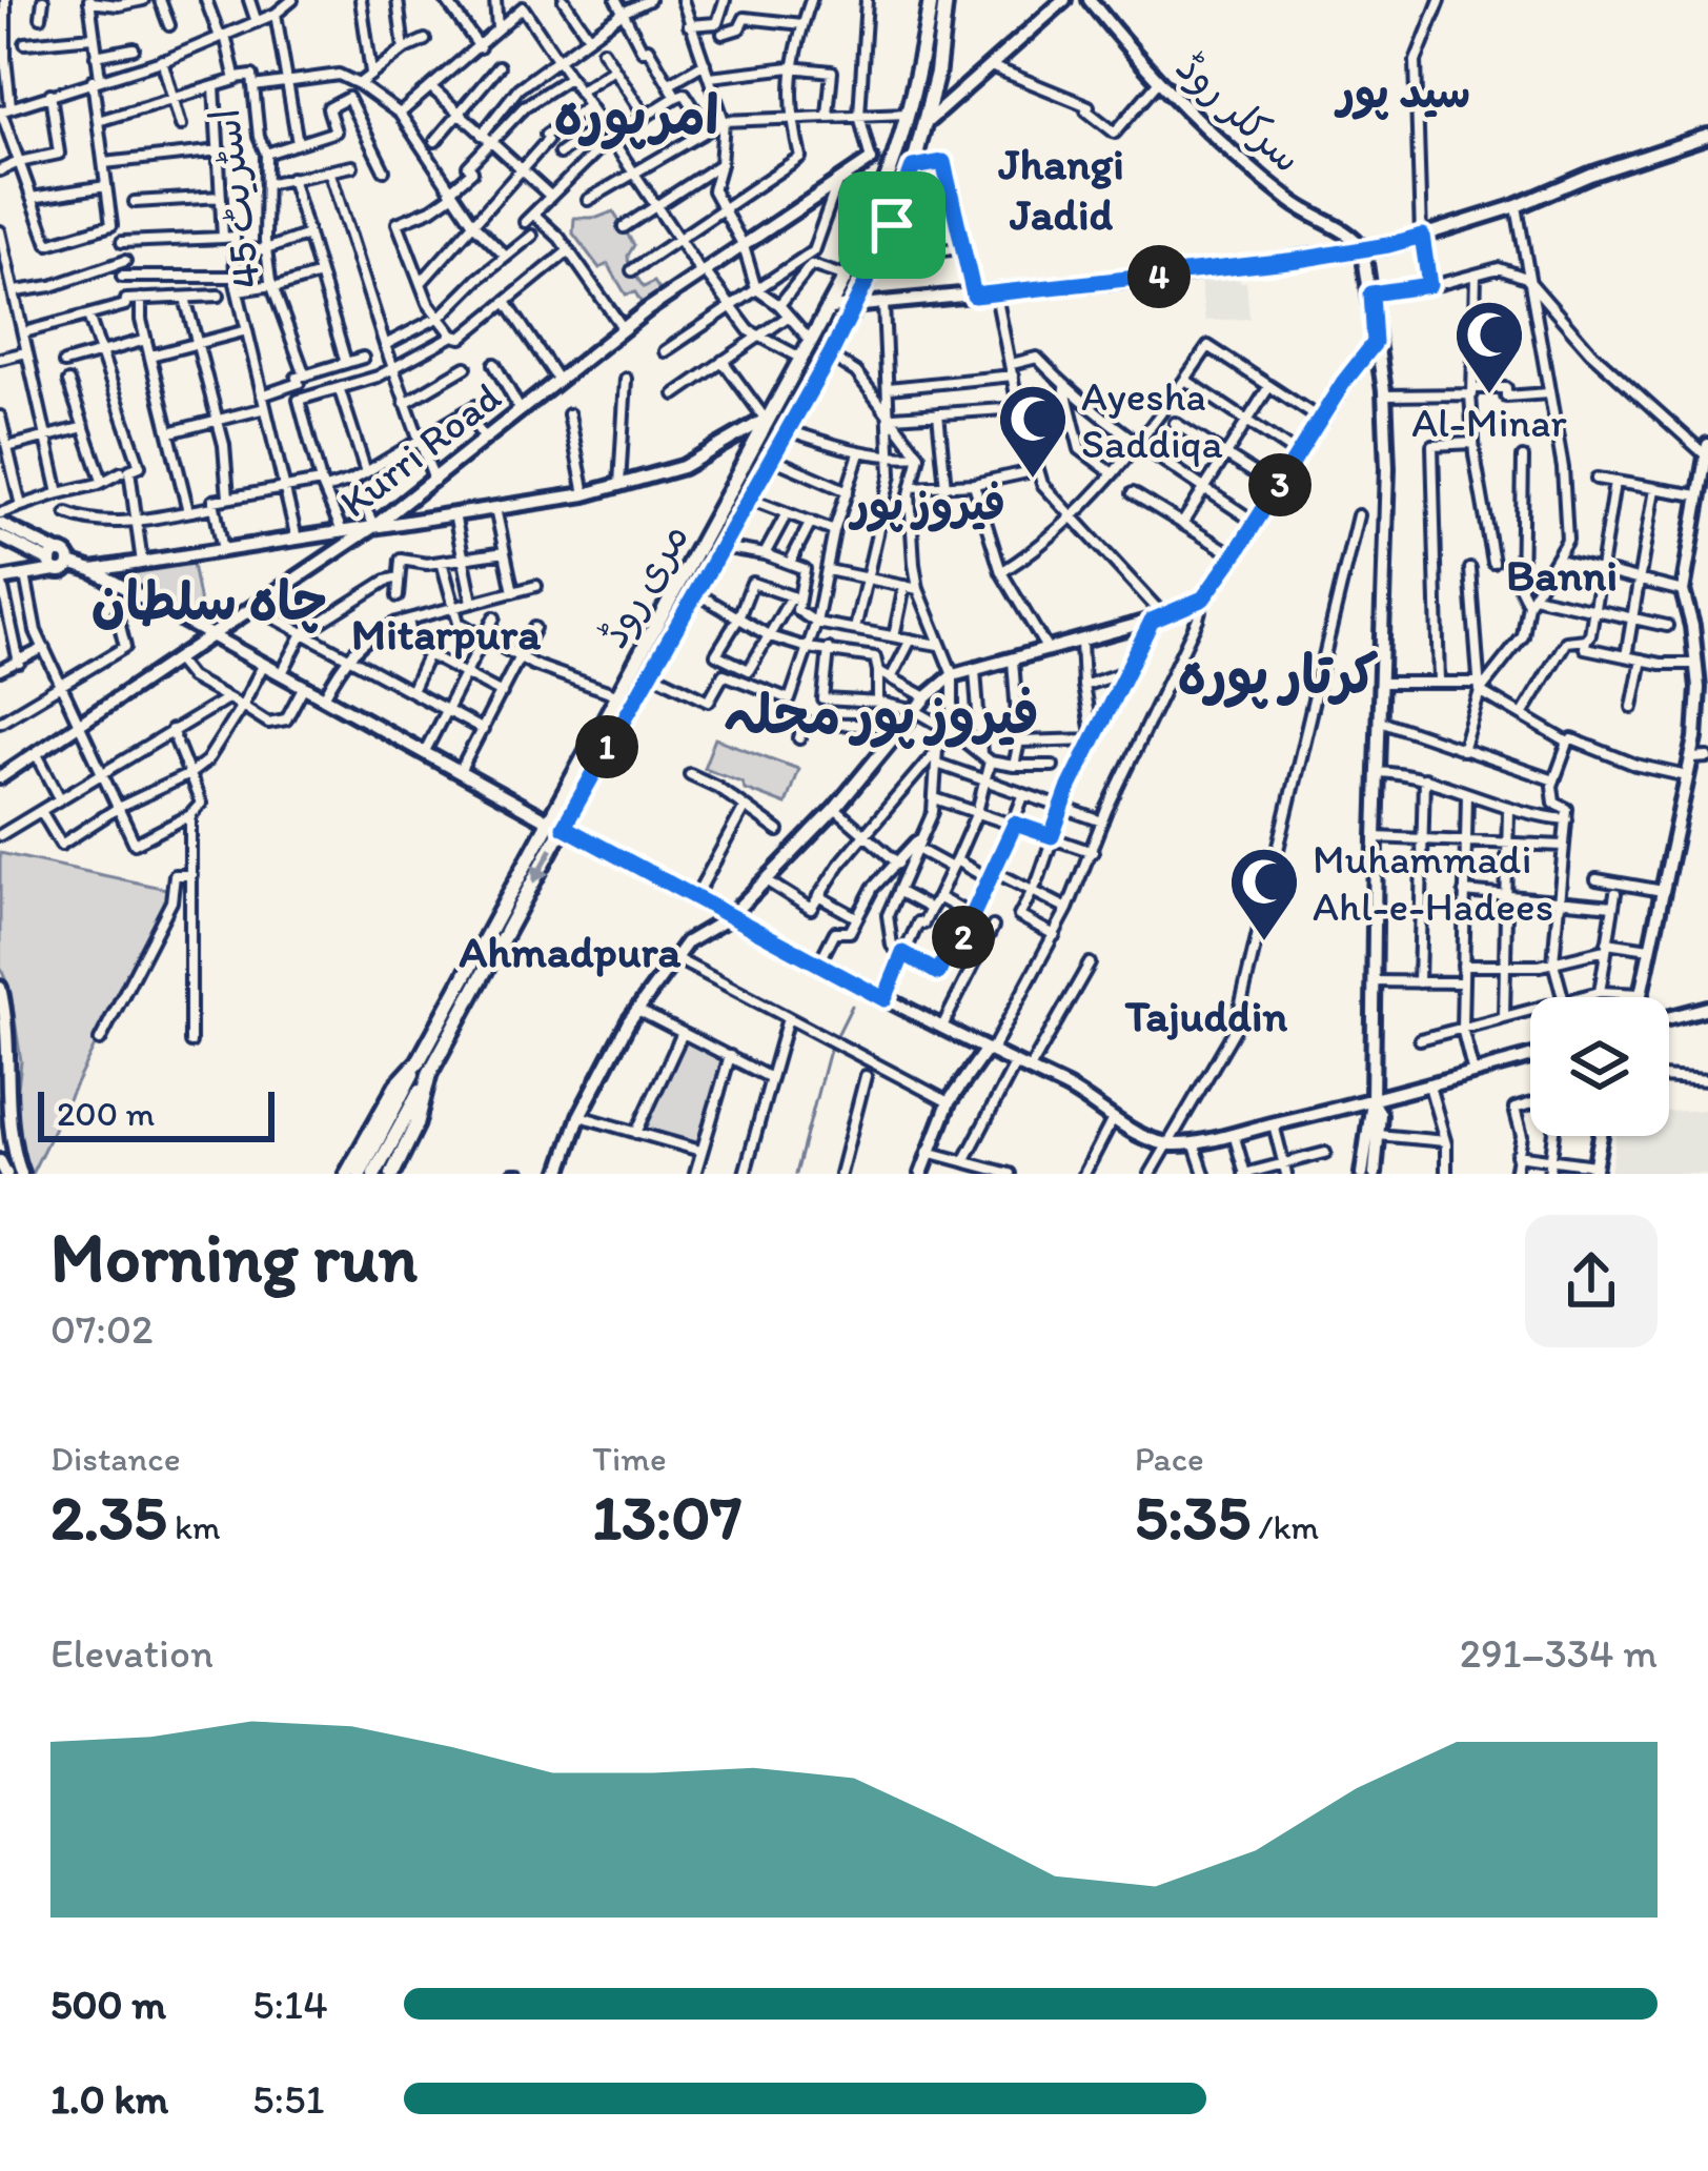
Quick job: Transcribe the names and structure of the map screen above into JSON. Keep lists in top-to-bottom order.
{
  "streets": {
    "main road": ["مری روڈ"],
    "street": ["سرکلر روڈ", "اسٹریٹ 45", "Kurri Road"]
  },
  "districts": [
    "سید پور",
    "امرپورہ",
    "Jhangi Jadid",
    "فیروز پور",
    "Banni",
    "چاہ سلطان",
    "Mitarpura",
    "کرتار پورہ",
    "فیروز پور محلہ",
    "Ahmadpura",
    "Tajuddin"
  ],
  "places": {
    "mosque": ["Al-Minar", "Ayesha Saddiqa", "Muhammadi Ahl-e-Hadees"]
  },
  "scale_bar": "200 m",
  "page": {
    "pins": [
      "4",
      "3",
      "1",
      "2"
    ],
    "scale": "200 m",
    "heading": ["Morning run", "07:02"],
    "stats": [
      ["Distance", "2.35 km"],
      ["Time", "13:07"],
      ["Pace", "5:35 /km"]
    ],
    "chart": ["Elevation", "291–334 m"],
    "list": [
      {
        "name": "500 m",
        "note": "5:14"
      },
      {
        "name": "1.0 km",
        "note": "5:51"
      }
    ]
  }
}
